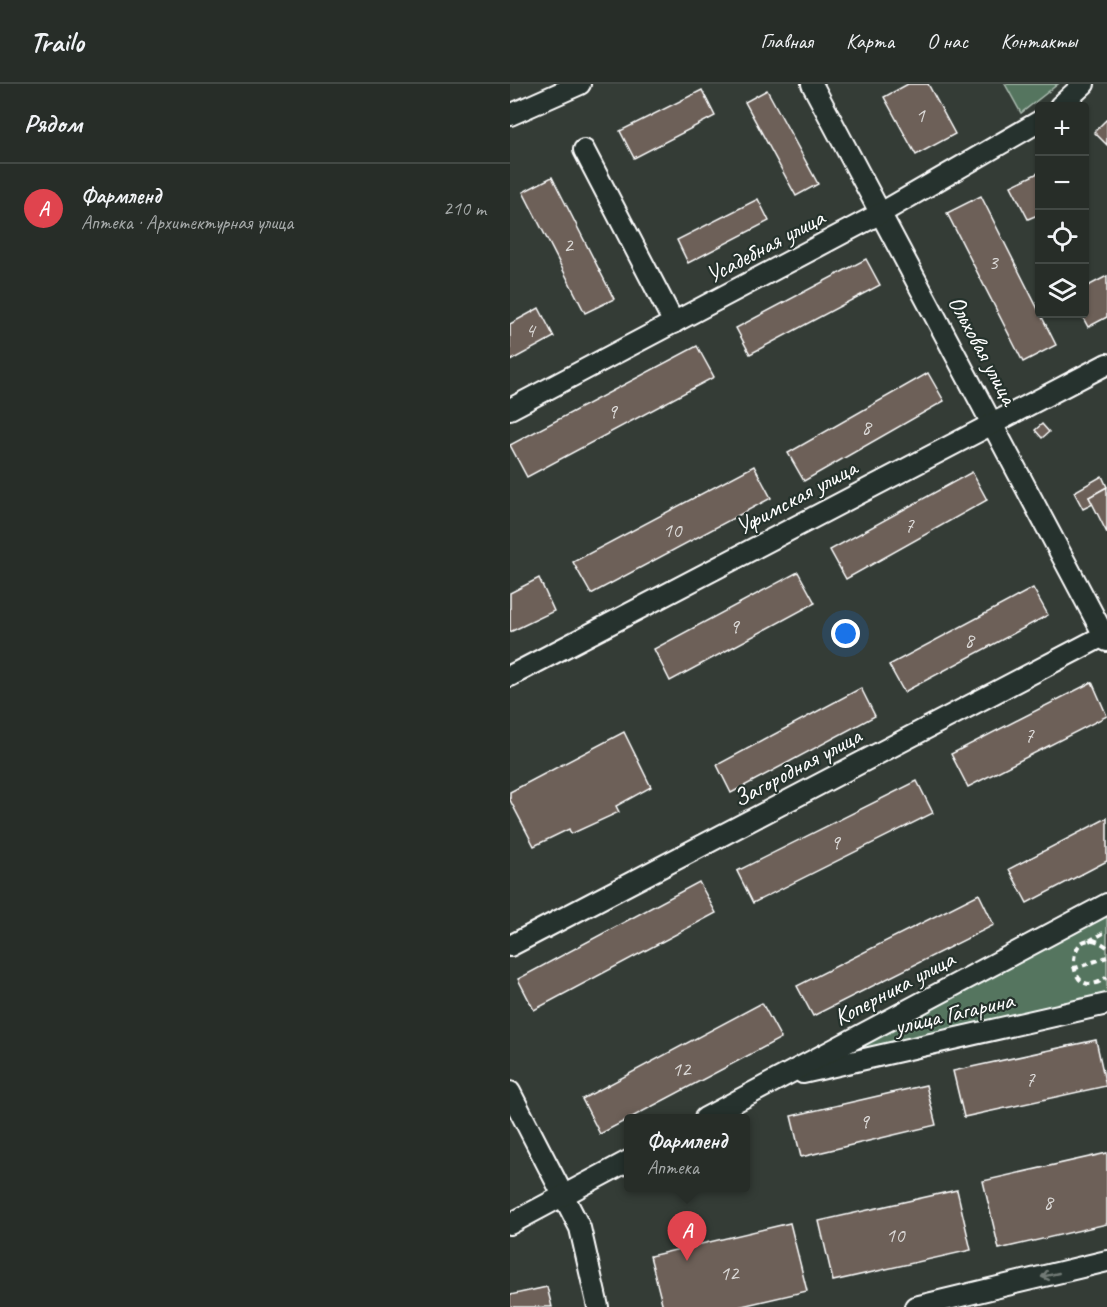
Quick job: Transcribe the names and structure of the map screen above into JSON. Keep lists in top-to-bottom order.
{
  "streets": {
    "street": [
      "Усадебная улица",
      "Ольховая улица",
      "Уфимская улица",
      "Загородная улица",
      "Коперника улица",
      "улица Гагарина"
    ]
  },
  "crossings": [
    ["Усадебная улица", "Ольховая улица"],
    ["Ольховая улица", "Уфимская улица"],
    ["Ольховая улица", "Загородная улица"],
    ["Коперника улица", "улица Гагарина"]
  ],
  "house_numbers": [
    "1",
    "2",
    "3",
    "4",
    "9",
    "8",
    "7",
    "10",
    "9",
    "8",
    "7",
    "9",
    "12",
    "7",
    "9",
    "8",
    "10",
    "12"
  ],
  "page": {
    "header": "Trailo",
    "nav": [
      "Главная",
      "Карта",
      "О нас",
      "Контакты"
    ],
    "heading": "Рядом",
    "map_buttons": ["+", "−"],
    "list": [
      {
        "mark": "A",
        "name": "Фармленд",
        "note": "Аптека · Архитектурная улица",
        "value": "210 m"
      }
    ],
    "popup": ["Фармленд", "Аптека"],
    "pins": "A"
  }
}
